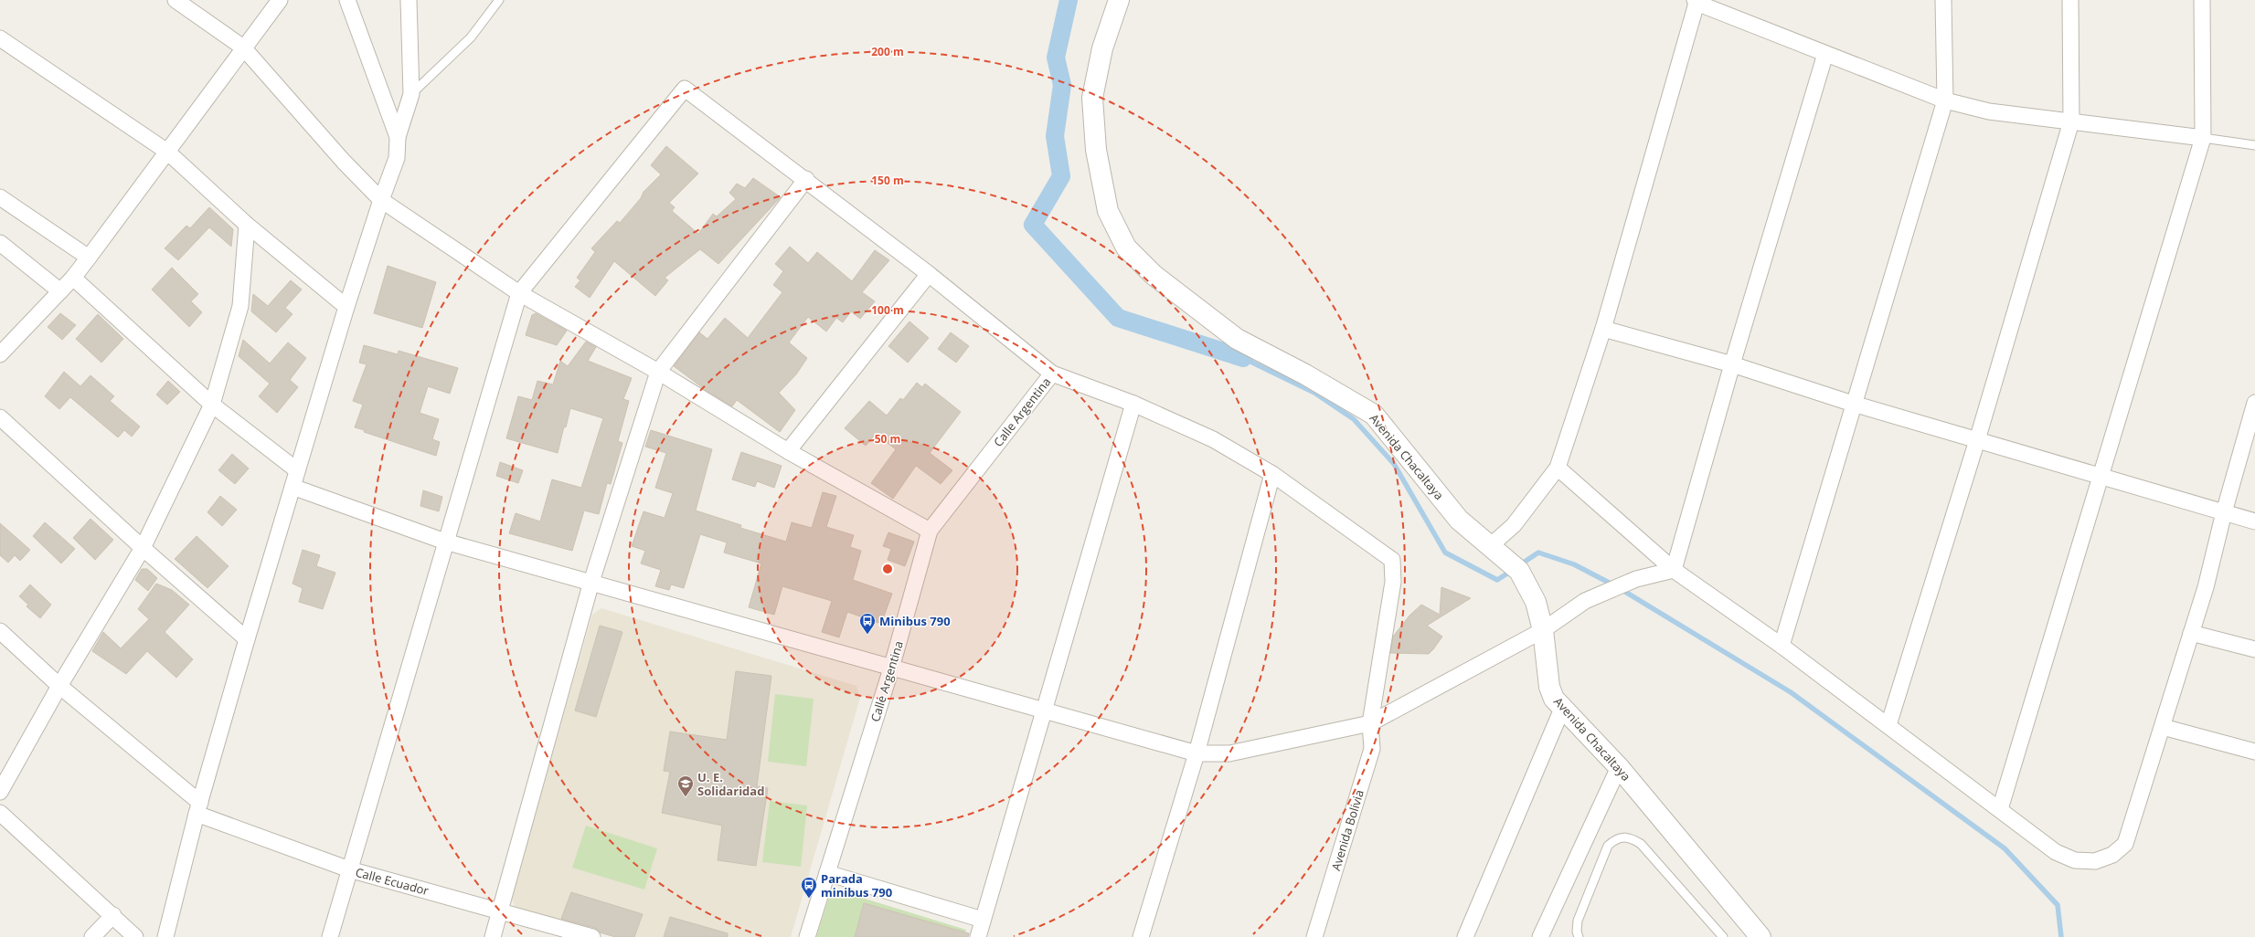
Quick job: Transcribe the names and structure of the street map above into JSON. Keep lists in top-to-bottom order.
{
  "streets": {
    "street": [
      "Calle Argentina",
      "Avenida Chacaltaya",
      "Avenida Bolivia",
      "Calle Ecuador"
    ]
  },
  "places": {
    "bus stop": ["Minibus 790", "Parada minibus 790"],
    "school or university": ["U. E. Solidaridad"]
  },
  "rings": [
    "200 m",
    "150 m",
    "100 m",
    "50 m"
  ]
}
